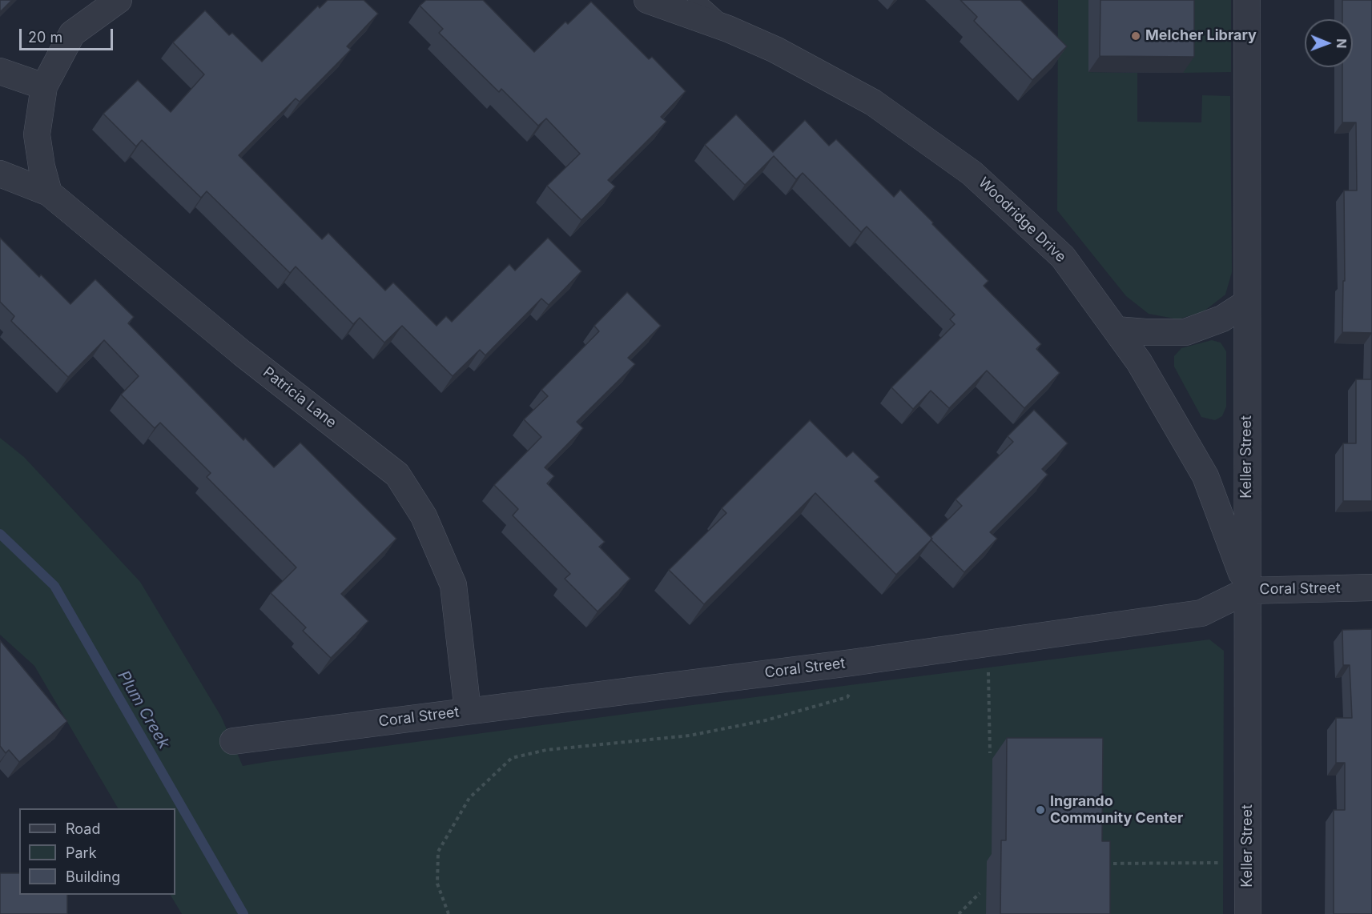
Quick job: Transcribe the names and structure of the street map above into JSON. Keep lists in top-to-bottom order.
{
  "streets": {
    "street": [
      "Woodridge Drive",
      "Patricia Lane",
      "Keller Street",
      "Coral Street"
    ]
  },
  "crossings": [
    ["Woodridge Drive", "Keller Street"],
    ["Woodridge Drive", "Coral Street"],
    ["Patricia Lane", "Coral Street"],
    ["Keller Street", "Coral Street"]
  ],
  "water": ["Plum Creek"],
  "places": ["Melcher Library", "Ingrando Community Center"],
  "legend": ["Road", "Park", "Building"],
  "scale_bar": "20 m",
  "north": "right"
}
